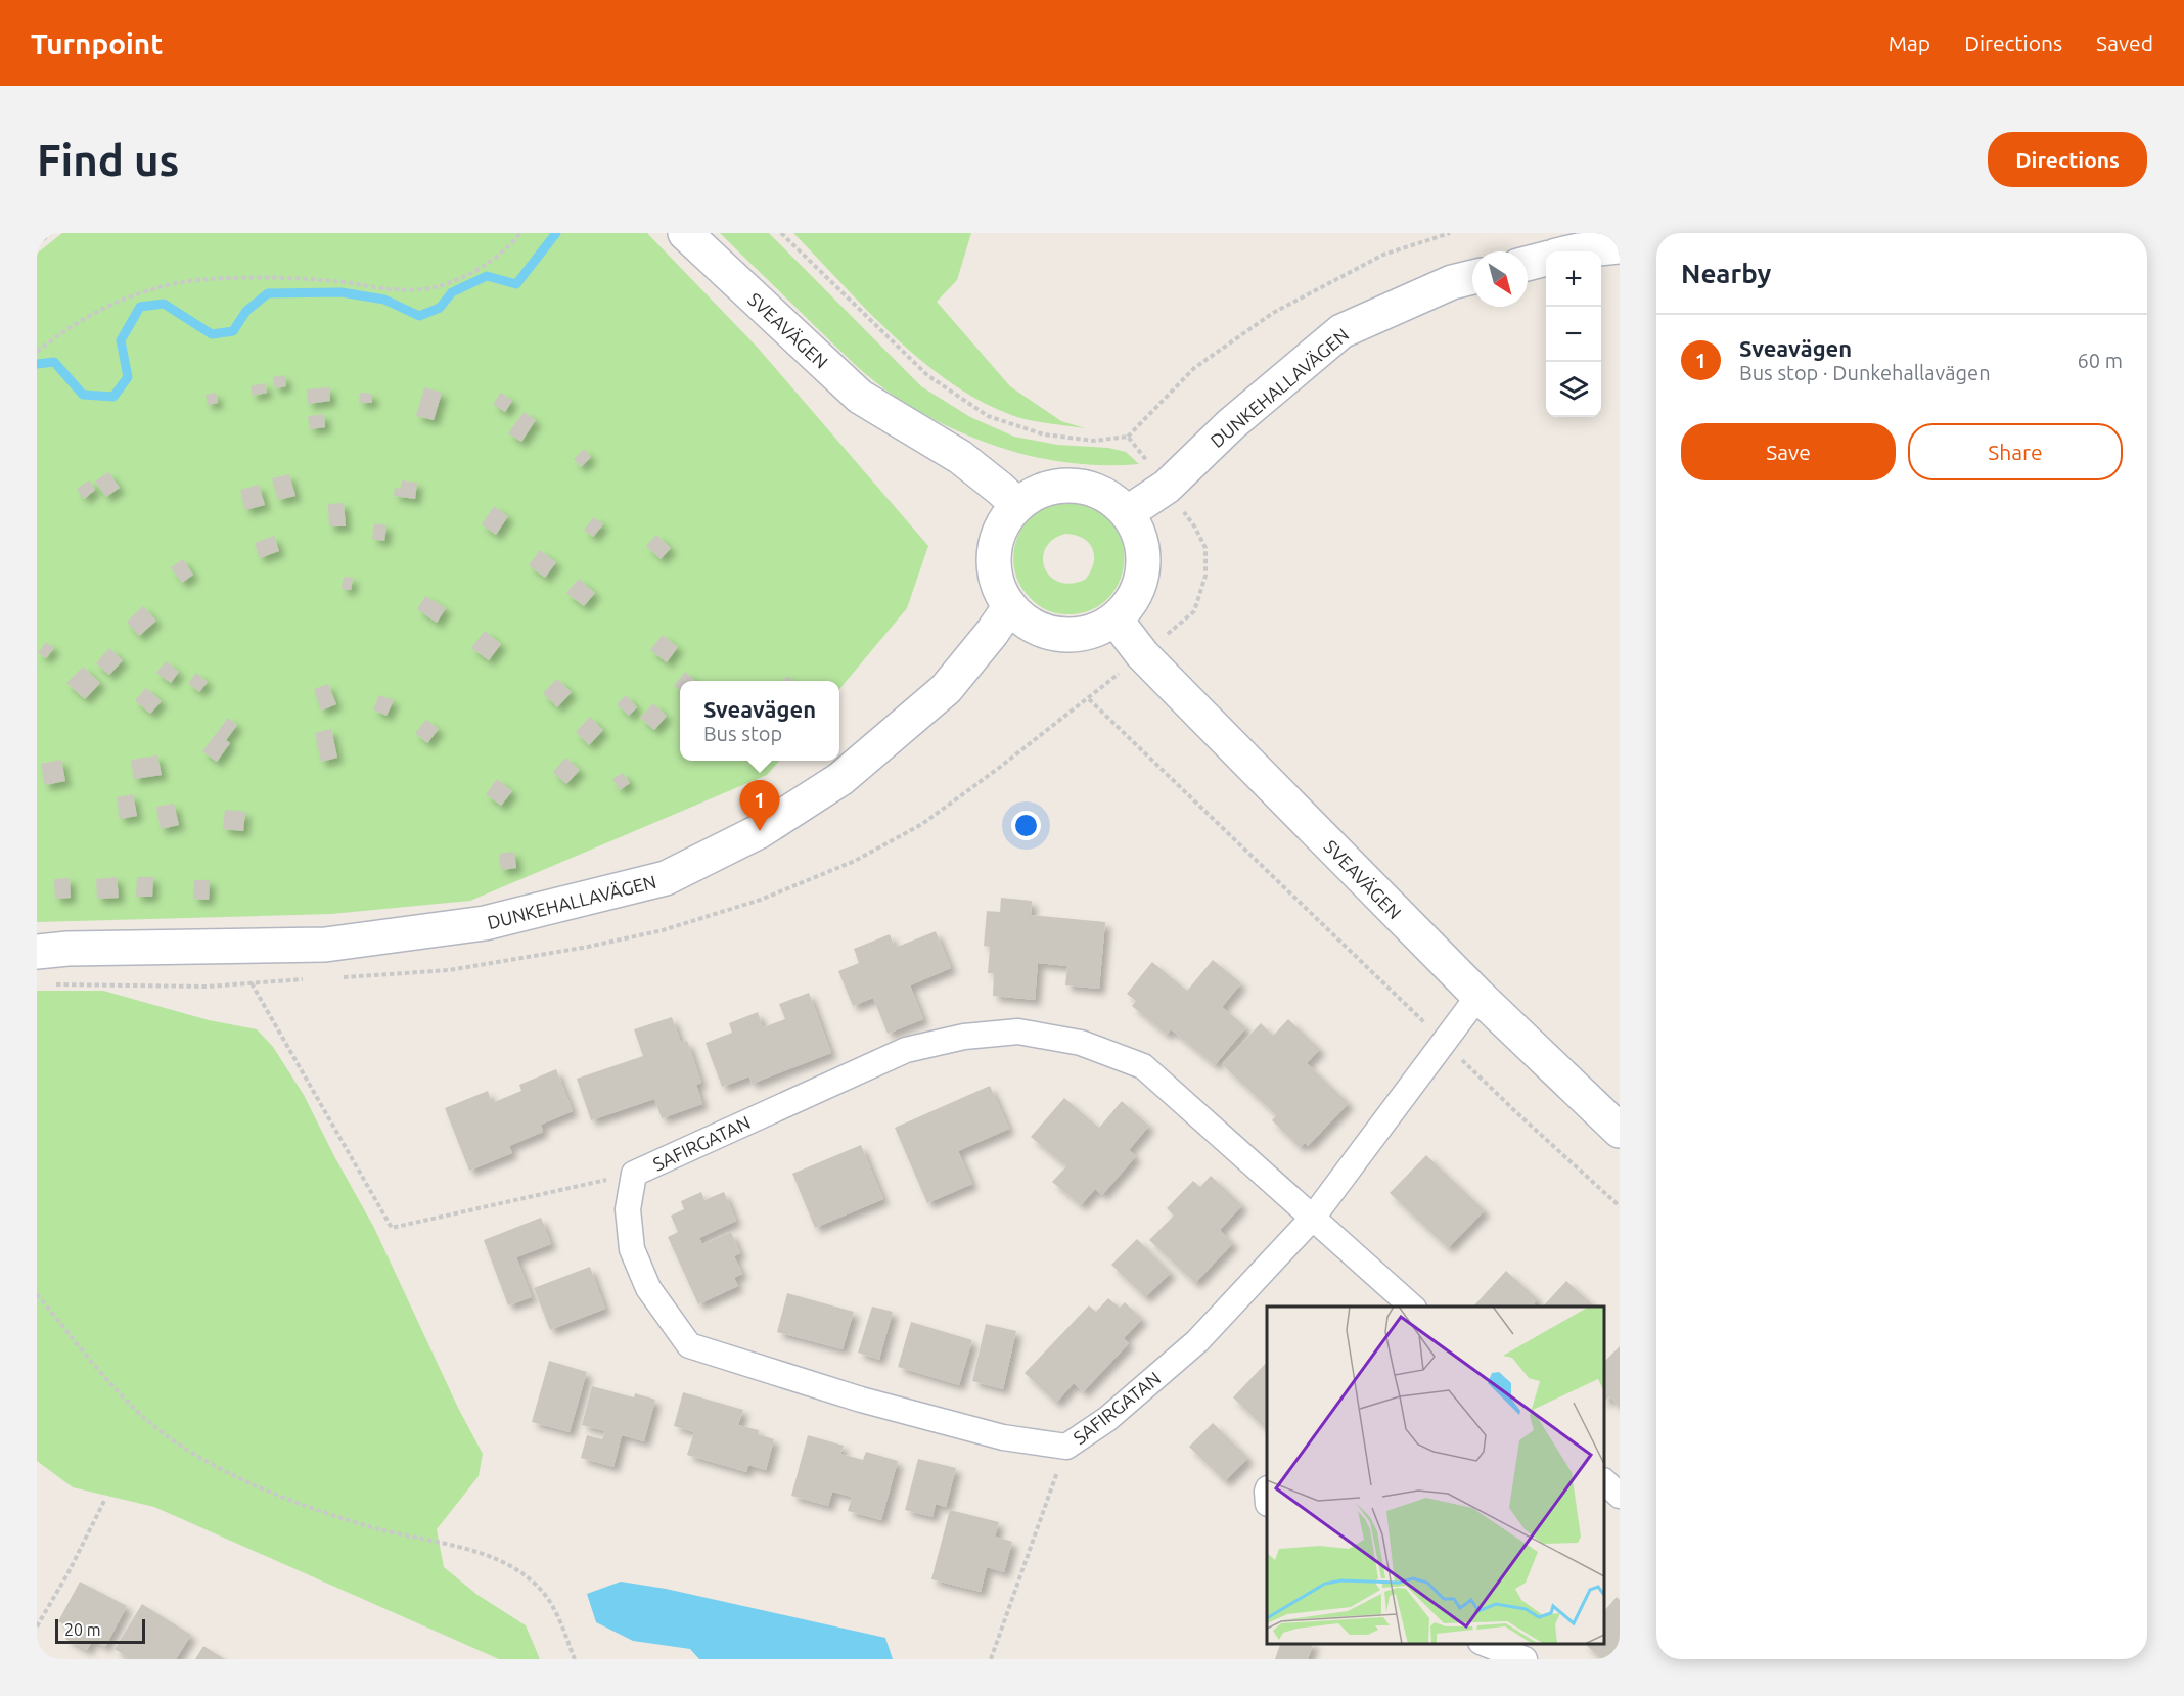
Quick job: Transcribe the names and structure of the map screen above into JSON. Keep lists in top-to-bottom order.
{
  "streets": {
    "street": ["SVEAVÄGEN", "DUNKEHALLAVÄGEN", "SAFIRGATAN"]
  },
  "crossings": [
    ["SVEAVÄGEN", "DUNKEHALLAVÄGEN"],
    ["SVEAVÄGEN", "SAFIRGATAN"]
  ],
  "scale_bar": "20 m",
  "north": "bottom right",
  "page": {
    "header": "Turnpoint",
    "nav": ["Map", "Directions", "Saved"],
    "buttons": [
      "Directions",
      ["Save", "Share"]
    ],
    "title": "Find us",
    "heading": "Nearby",
    "map_buttons": ["+", "−"],
    "list": [
      {
        "mark": "1",
        "name": "Sveavägen",
        "note": "Bus stop · Dunkehallavägen",
        "value": "60 m"
      }
    ],
    "popup": ["Sveavägen", "Bus stop"],
    "pins": "1",
    "scale": "20 m"
  }
}
